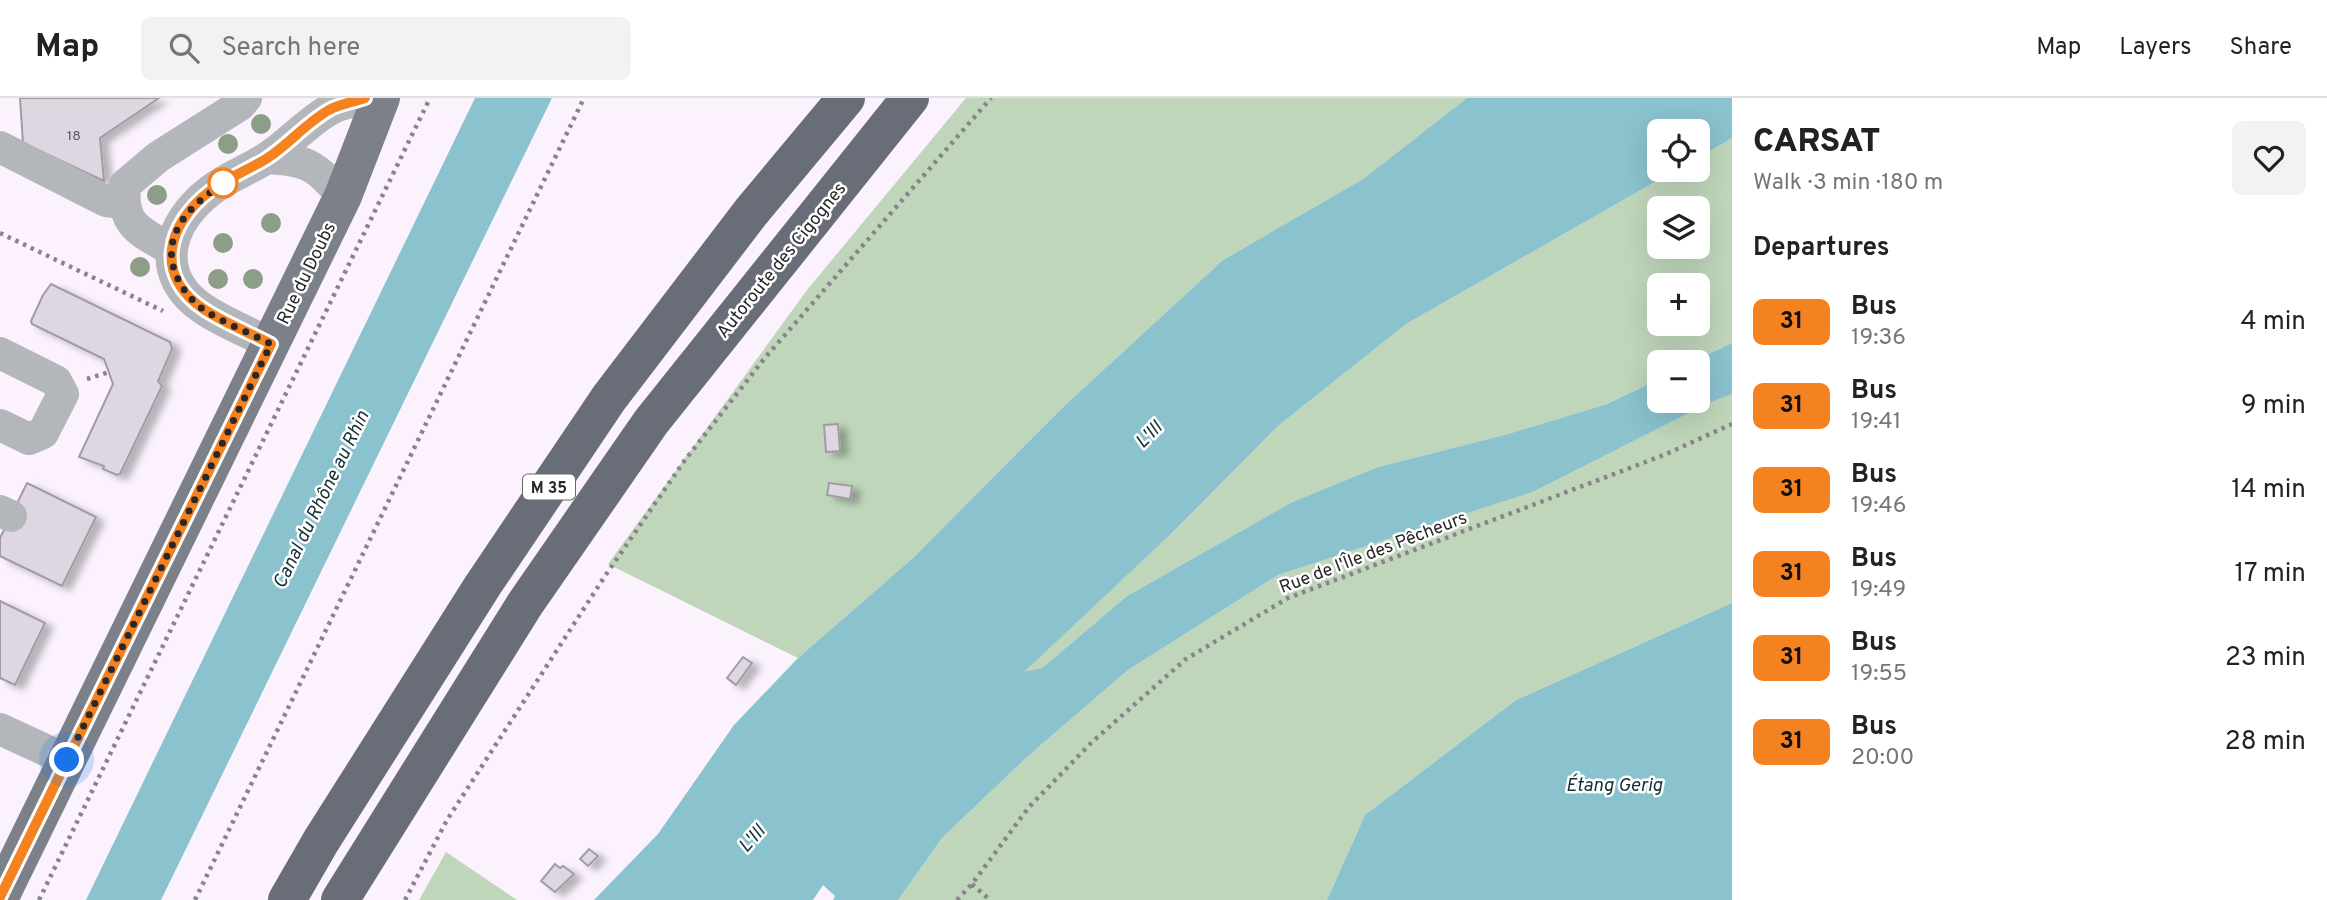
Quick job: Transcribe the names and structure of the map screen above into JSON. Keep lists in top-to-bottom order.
{
  "streets": {
    "highway": ["Autoroute des Cigognes", "M 35"],
    "main road": ["Rue du Doubs"],
    "path": ["Rue de l'Île des Pêcheurs"]
  },
  "water": ["L'Ill", "Canal du Rhône au Rhin", "Étang Gerig"],
  "lines": ["bus line 31"],
  "house_numbers": ["18"],
  "page": {
    "header": "Map",
    "search": "Search here",
    "nav": ["Map", "Layers", "Share"],
    "heading": [
      ["CARSAT", "Walk · 3 min · 180 m"],
      "Departures"
    ],
    "map_buttons": ["+", "−"],
    "list": [
      {
        "mark": "31",
        "name": "Bus",
        "note": "19:36",
        "value": "4 min"
      },
      {
        "mark": "31",
        "name": "Bus",
        "note": "19:41",
        "value": "9 min"
      },
      {
        "mark": "31",
        "name": "Bus",
        "note": "19:46",
        "value": "14 min"
      },
      {
        "mark": "31",
        "name": "Bus",
        "note": "19:49",
        "value": "17 min"
      },
      {
        "mark": "31",
        "name": "Bus",
        "note": "19:55",
        "value": "23 min"
      },
      {
        "mark": "31",
        "name": "Bus",
        "note": "20:00",
        "value": "28 min"
      }
    ]
  }
}
